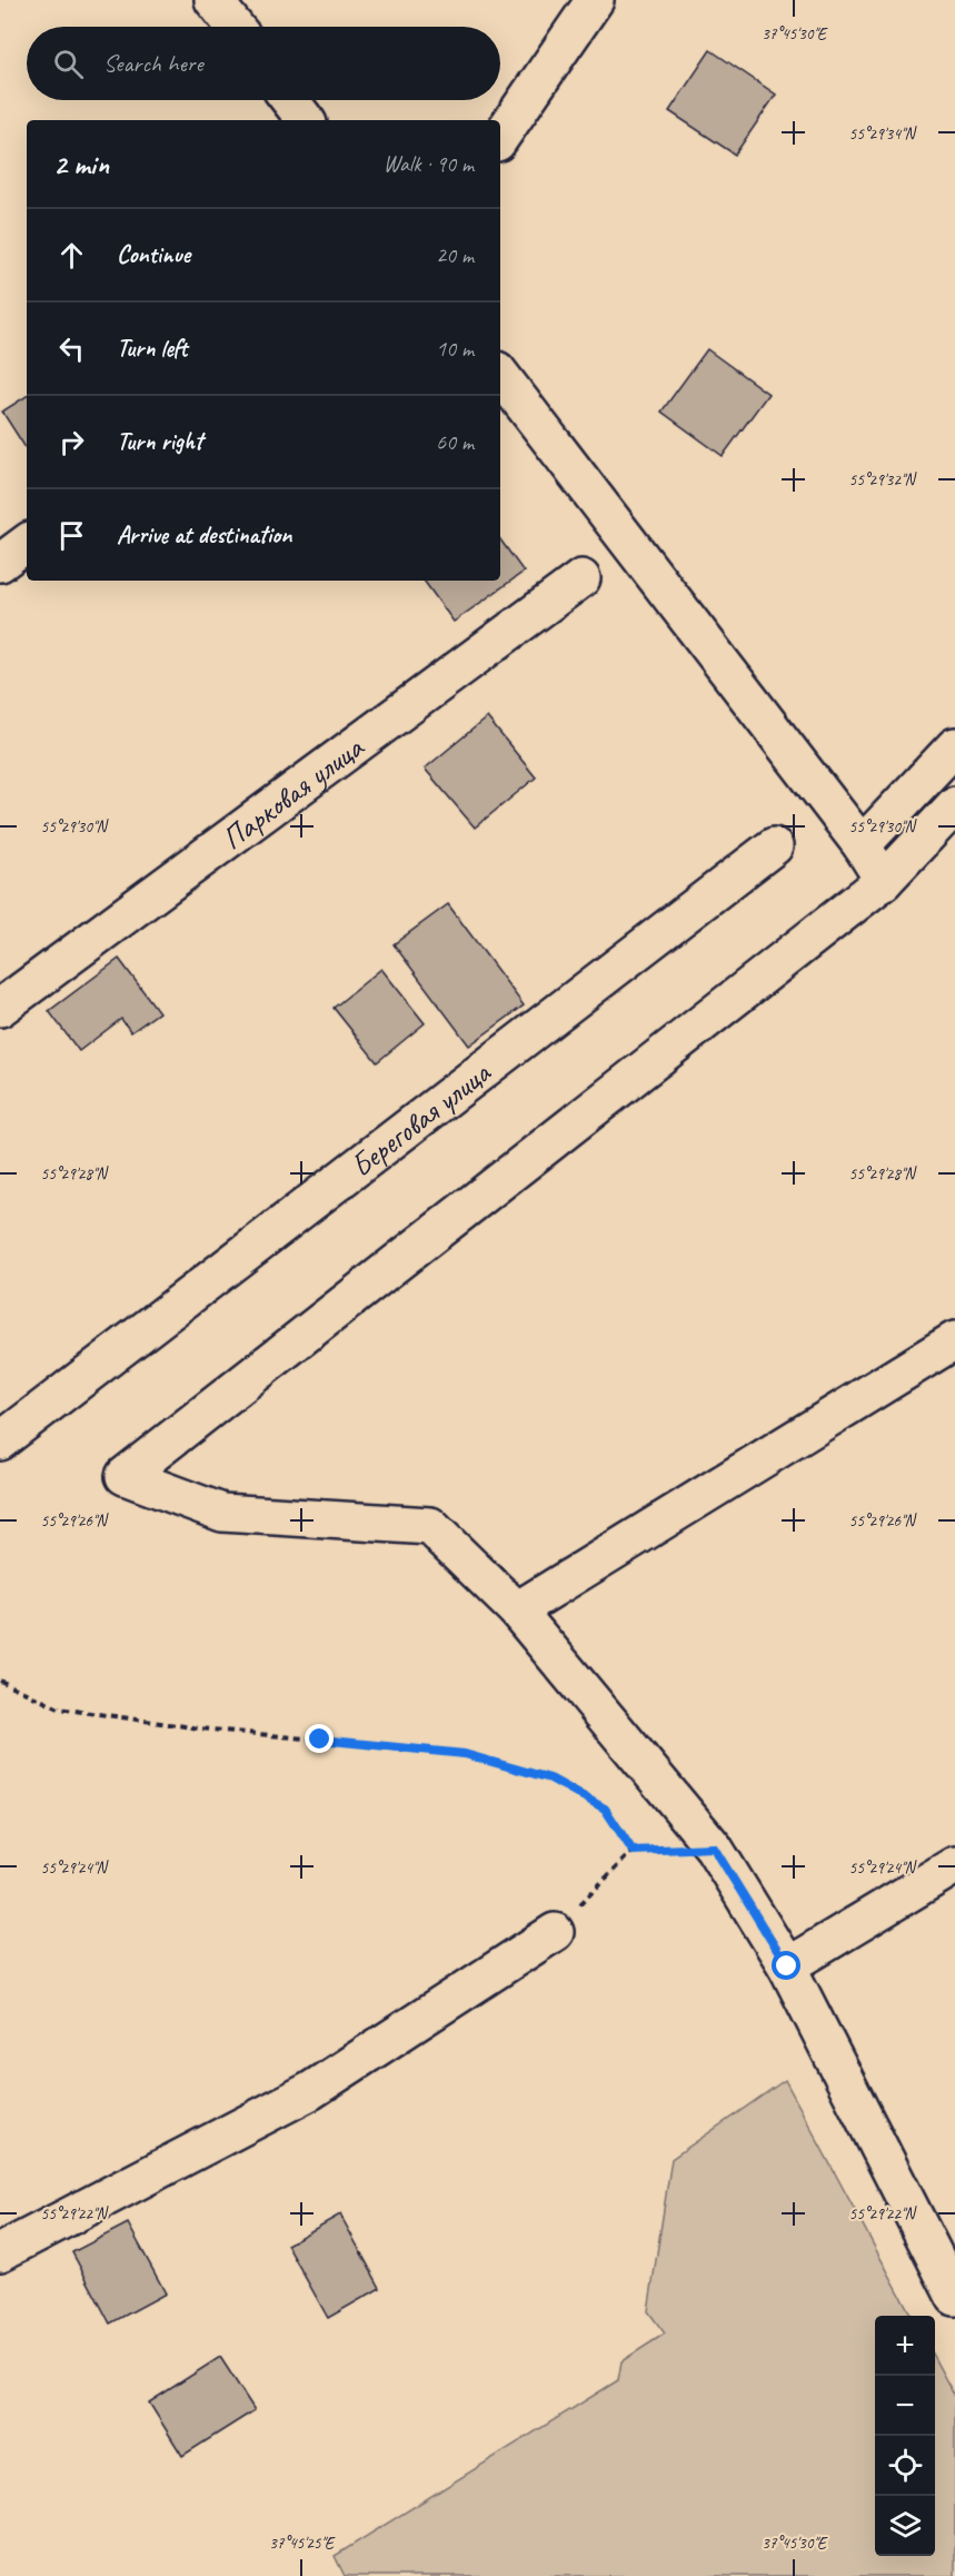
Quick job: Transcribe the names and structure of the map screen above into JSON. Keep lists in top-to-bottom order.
{
  "streets": {
    "street": ["Парковая улица", "Береговая улица"]
  },
  "page": {
    "search": "Search here",
    "heading": ["2 min", "Walk · 90 m"],
    "list": [
      ["Continue", "20 m"],
      ["Turn left", "10 m"],
      ["Turn right", "60 m"],
      "Arrive at destination"
    ],
    "map_buttons": ["+", "−"]
  },
  "coordinates": [
    "37°45'30\"E",
    "55°29'34\"N",
    "55°29'32\"N",
    "55°29'30\"N",
    "55°29'28\"N",
    "55°29'26\"N",
    "55°29'24\"N",
    "55°29'22\"N",
    "37°45'25\"E"
  ]
}
